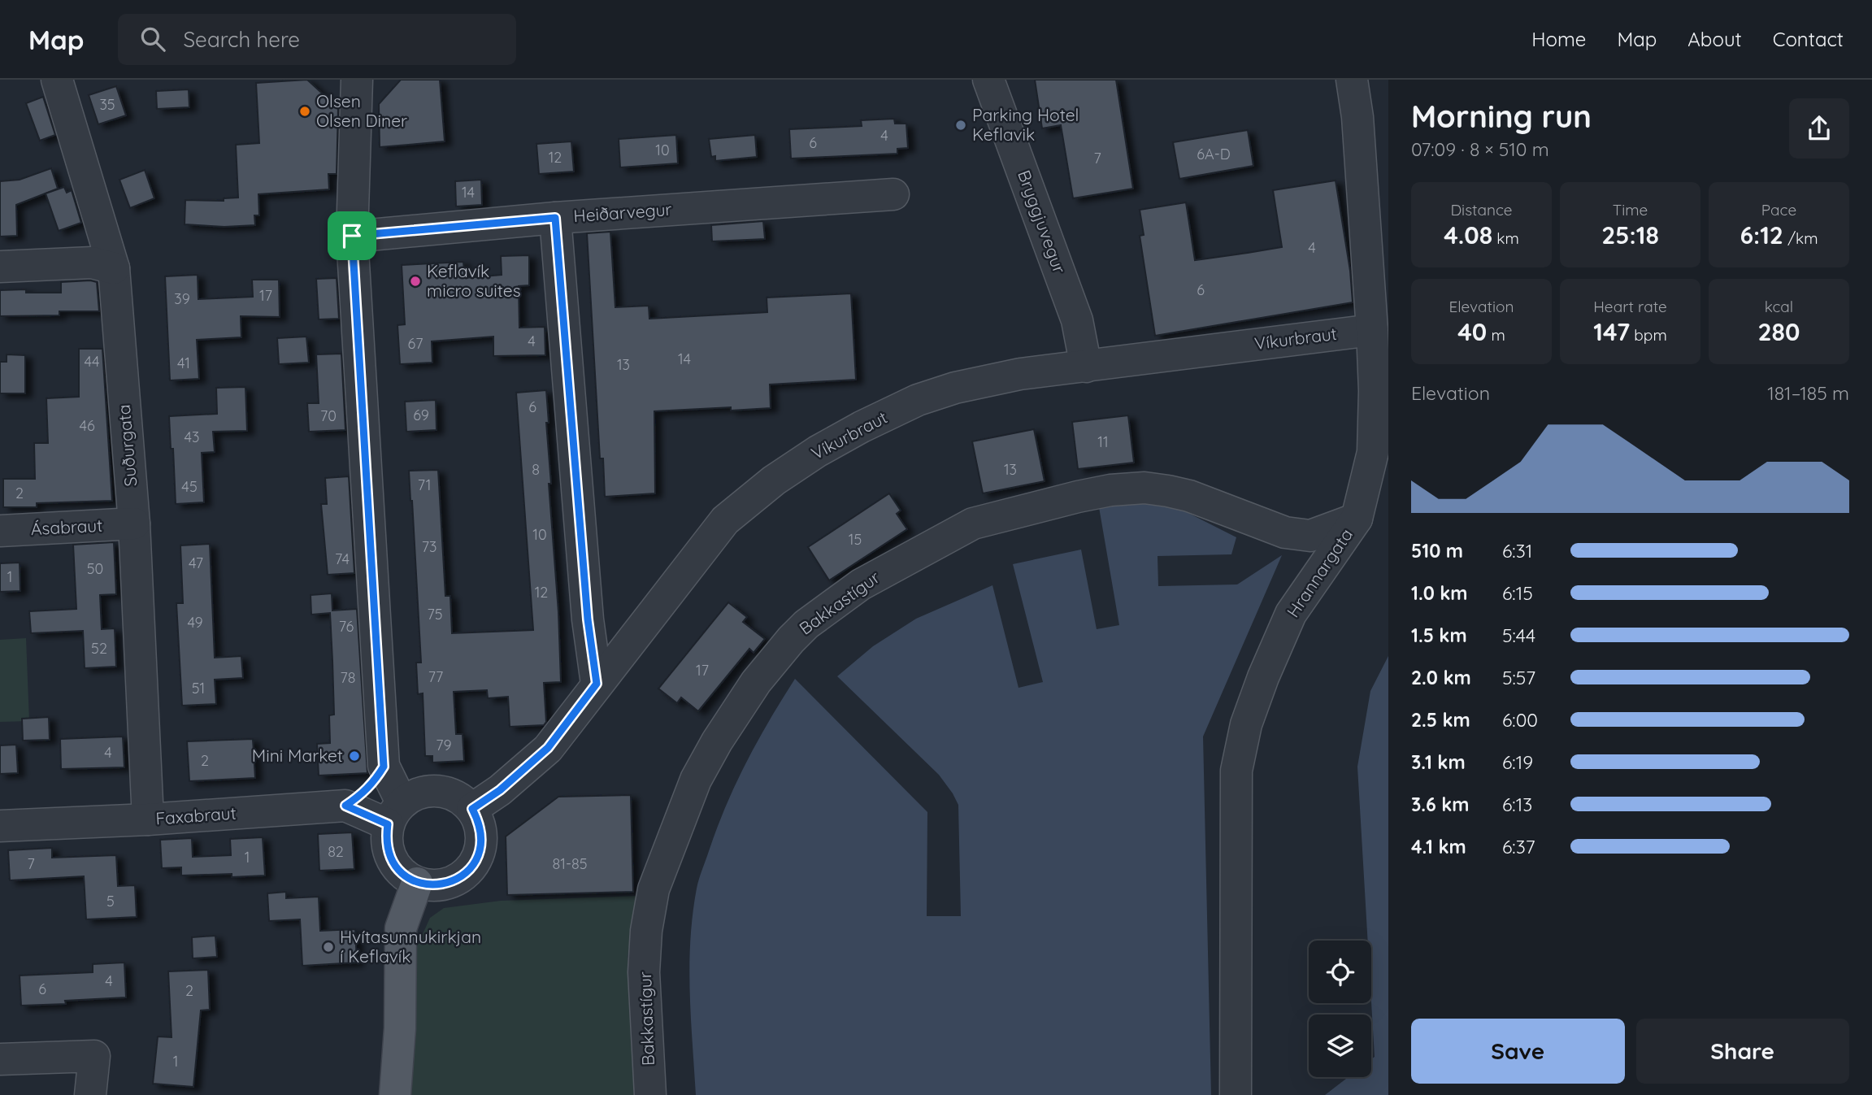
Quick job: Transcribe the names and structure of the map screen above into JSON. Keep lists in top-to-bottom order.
{
  "streets": {
    "street": [
      "Heiðarvegur",
      "Bryggjuvegur",
      "Víkurbraut",
      "Suðurgata",
      "Ásabraut",
      "Hrannargata",
      "Bakkastígur",
      "Faxabraut"
    ]
  },
  "crossings": [
    ["Bryggjuvegur", "Víkurbraut"],
    ["Víkurbraut", "Hrannargata"],
    ["Víkurbraut", "Faxabraut"],
    ["Suðurgata", "Ásabraut"],
    ["Suðurgata", "Faxabraut"],
    ["Hrannargata", "Bakkastígur"]
  ],
  "places": [
    "Olsen Olsen Diner",
    "Parking Hotel Keflavik",
    "Keflavík micro suites",
    "Mini Market",
    "Hvítasunnukirkjan í Keflavík"
  ],
  "house_numbers": [
    "35",
    "4",
    "6",
    "10",
    "6A-D",
    "12",
    "7",
    "14",
    "4",
    "6",
    "17",
    "39",
    "4",
    "67",
    "14",
    "44",
    "41",
    "13",
    "6",
    "69",
    "70",
    "46",
    "43",
    "11",
    "8",
    "13",
    "71",
    "45",
    "2",
    "10",
    "15",
    "73",
    "74",
    "47",
    "50",
    "1",
    "12",
    "75",
    "49",
    "76",
    "52",
    "17",
    "77",
    "78",
    "51",
    "79",
    "4",
    "2",
    "82",
    "1",
    "7",
    "81-85",
    "5",
    "4",
    "6",
    "2",
    "1"
  ],
  "page": {
    "header": "Map",
    "search": "Search here",
    "nav": [
      "Home",
      "Map",
      "About",
      "Contact"
    ],
    "heading": ["Morning run", "07:09 · 8 × 510 m"],
    "stats": [
      ["Distance", "4.08 km"],
      ["Time", "25:18"],
      ["Pace", "6:12 /km"],
      ["Elevation", "40 m"],
      ["Heart rate", "147 bpm"],
      ["kcal", "280"]
    ],
    "chart": ["Elevation", "181–185 m"],
    "list": [
      {
        "name": "510 m",
        "note": "6:31"
      },
      {
        "name": "1.0 km",
        "note": "6:15"
      },
      {
        "name": "1.5 km",
        "note": "5:44"
      },
      {
        "name": "2.0 km",
        "note": "5:57"
      },
      {
        "name": "2.5 km",
        "note": "6:00"
      },
      {
        "name": "3.1 km",
        "note": "6:19"
      },
      {
        "name": "3.6 km",
        "note": "6:13"
      },
      {
        "name": "4.1 km",
        "note": "6:37"
      }
    ],
    "buttons": ["Save", "Share"]
  }
}
